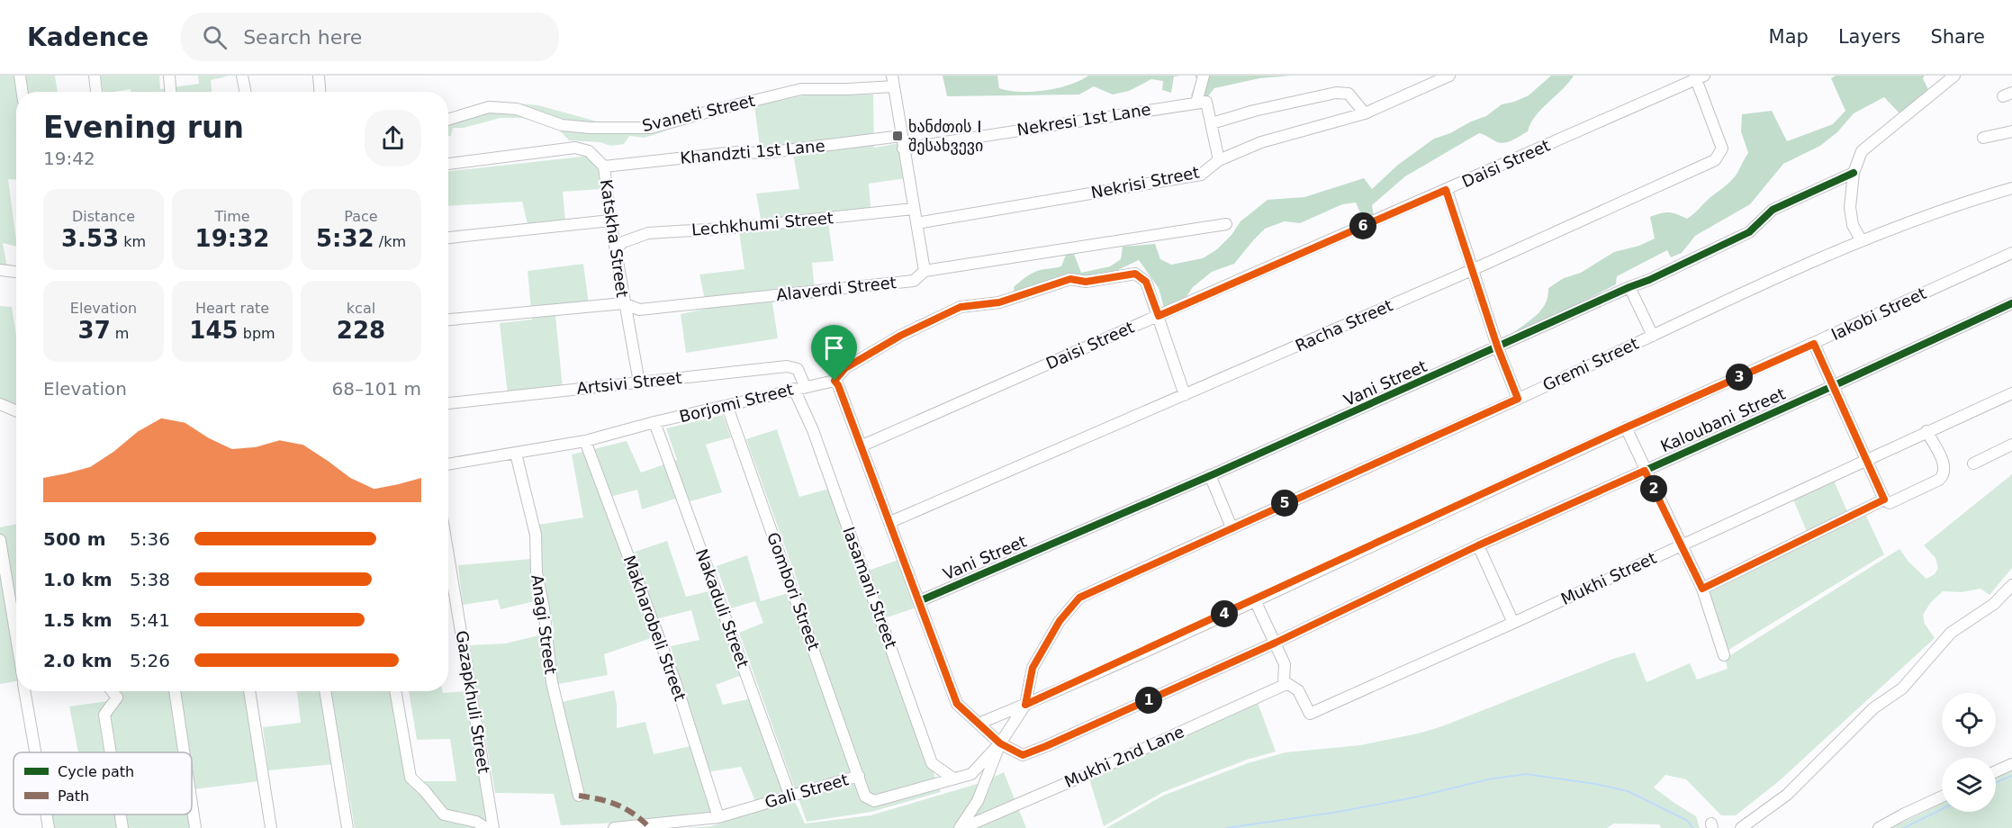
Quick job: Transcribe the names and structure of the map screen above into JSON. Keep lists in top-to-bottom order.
{
  "streets": {
    "street": [
      "Svaneti Street",
      "Nekresi 1st Lane",
      "Khandzti 1st Lane",
      "Daisi Street",
      "Nekrisi Street",
      "Lechkhumi Street",
      "Katskha Street",
      "Alaverdi Street",
      "Iakobi Street",
      "Racha Street",
      "Gremi Street",
      "Artsivi Street",
      "Vani Street",
      "Borjomi Street",
      "Kaloubani Street",
      "Mukhi Street",
      "Iasamani Street",
      "Gombori Street",
      "Nakaduli Street",
      "Anagi Street",
      "Makharobeli Street",
      "Gazapkhuli Street",
      "Mukhi 2nd Lane",
      "Gali Street"
    ]
  },
  "crossings": [
    ["Khandzti 1st Lane", "Katskha Street"],
    ["Daisi Street", "Racha Street"],
    ["Daisi Street", "Kaloubani Street"],
    ["Lechkhumi Street", "Katskha Street"],
    ["Katskha Street", "Alaverdi Street"],
    ["Katskha Street", "Artsivi Street"],
    ["Iakobi Street", "Gremi Street"],
    ["Iakobi Street", "Kaloubani Street"],
    ["Racha Street", "Kaloubani Street"],
    ["Artsivi Street", "Borjomi Street"],
    ["Artsivi Street", "Iasamani Street"],
    ["Vani Street", "Kaloubani Street"],
    ["Borjomi Street", "Kaloubani Street"],
    ["Borjomi Street", "Iasamani Street"],
    ["Borjomi Street", "Gombori Street"],
    ["Borjomi Street", "Nakaduli Street"],
    ["Borjomi Street", "Anagi Street"],
    ["Borjomi Street", "Makharobeli Street"],
    ["Kaloubani Street", "Gali Street"],
    ["Mukhi Street", "Mukhi 2nd Lane"],
    ["Iasamani Street", "Gali Street"],
    ["Gombori Street", "Gali Street"],
    ["Nakaduli Street", "Gali Street"],
    ["Makharobeli Street", "Gali Street"]
  ],
  "places": {
    "transit": ["ხანძთის I შესახვევი"]
  },
  "legend": ["Cycle path", "Path"],
  "page": {
    "header": "Kadence",
    "search": "Search here",
    "nav": ["Map", "Layers", "Share"],
    "heading": ["Evening run", "19:42"],
    "stats": [
      ["Distance", "3.53 km"],
      ["Time", "19:32"],
      ["Pace", "5:32 /km"],
      ["Elevation", "37 m"],
      ["Heart rate", "145 bpm"],
      ["kcal", "228"]
    ],
    "pins": [
      "6",
      "3",
      "2",
      "5",
      "4",
      "1"
    ],
    "chart": ["Elevation", "68–101 m"],
    "list": [
      {
        "name": "500 m",
        "note": "5:36"
      },
      {
        "name": "1.0 km",
        "note": "5:38"
      },
      {
        "name": "1.5 km",
        "note": "5:41"
      },
      {
        "name": "2.0 km",
        "note": "5:26"
      }
    ]
  }
}
